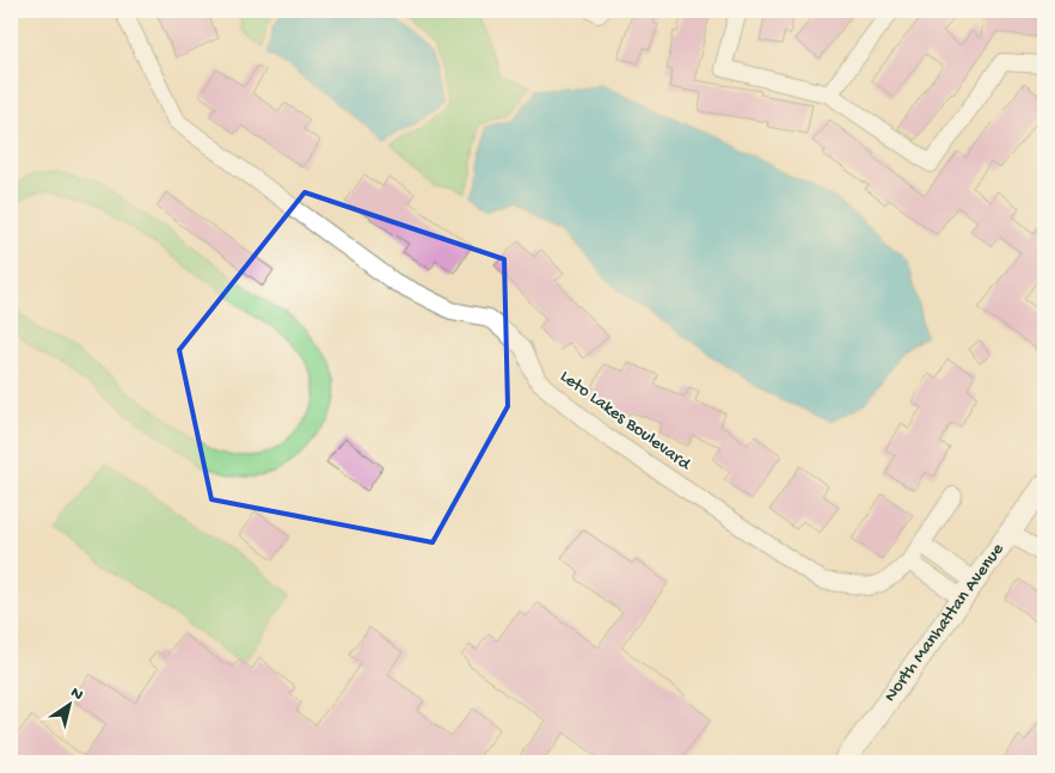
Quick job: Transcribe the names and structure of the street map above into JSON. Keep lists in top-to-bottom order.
{
  "streets": {
    "street": ["Leto Lakes Boulevard", "North Manhattan Avenue"]
  },
  "north": "top right"
}
